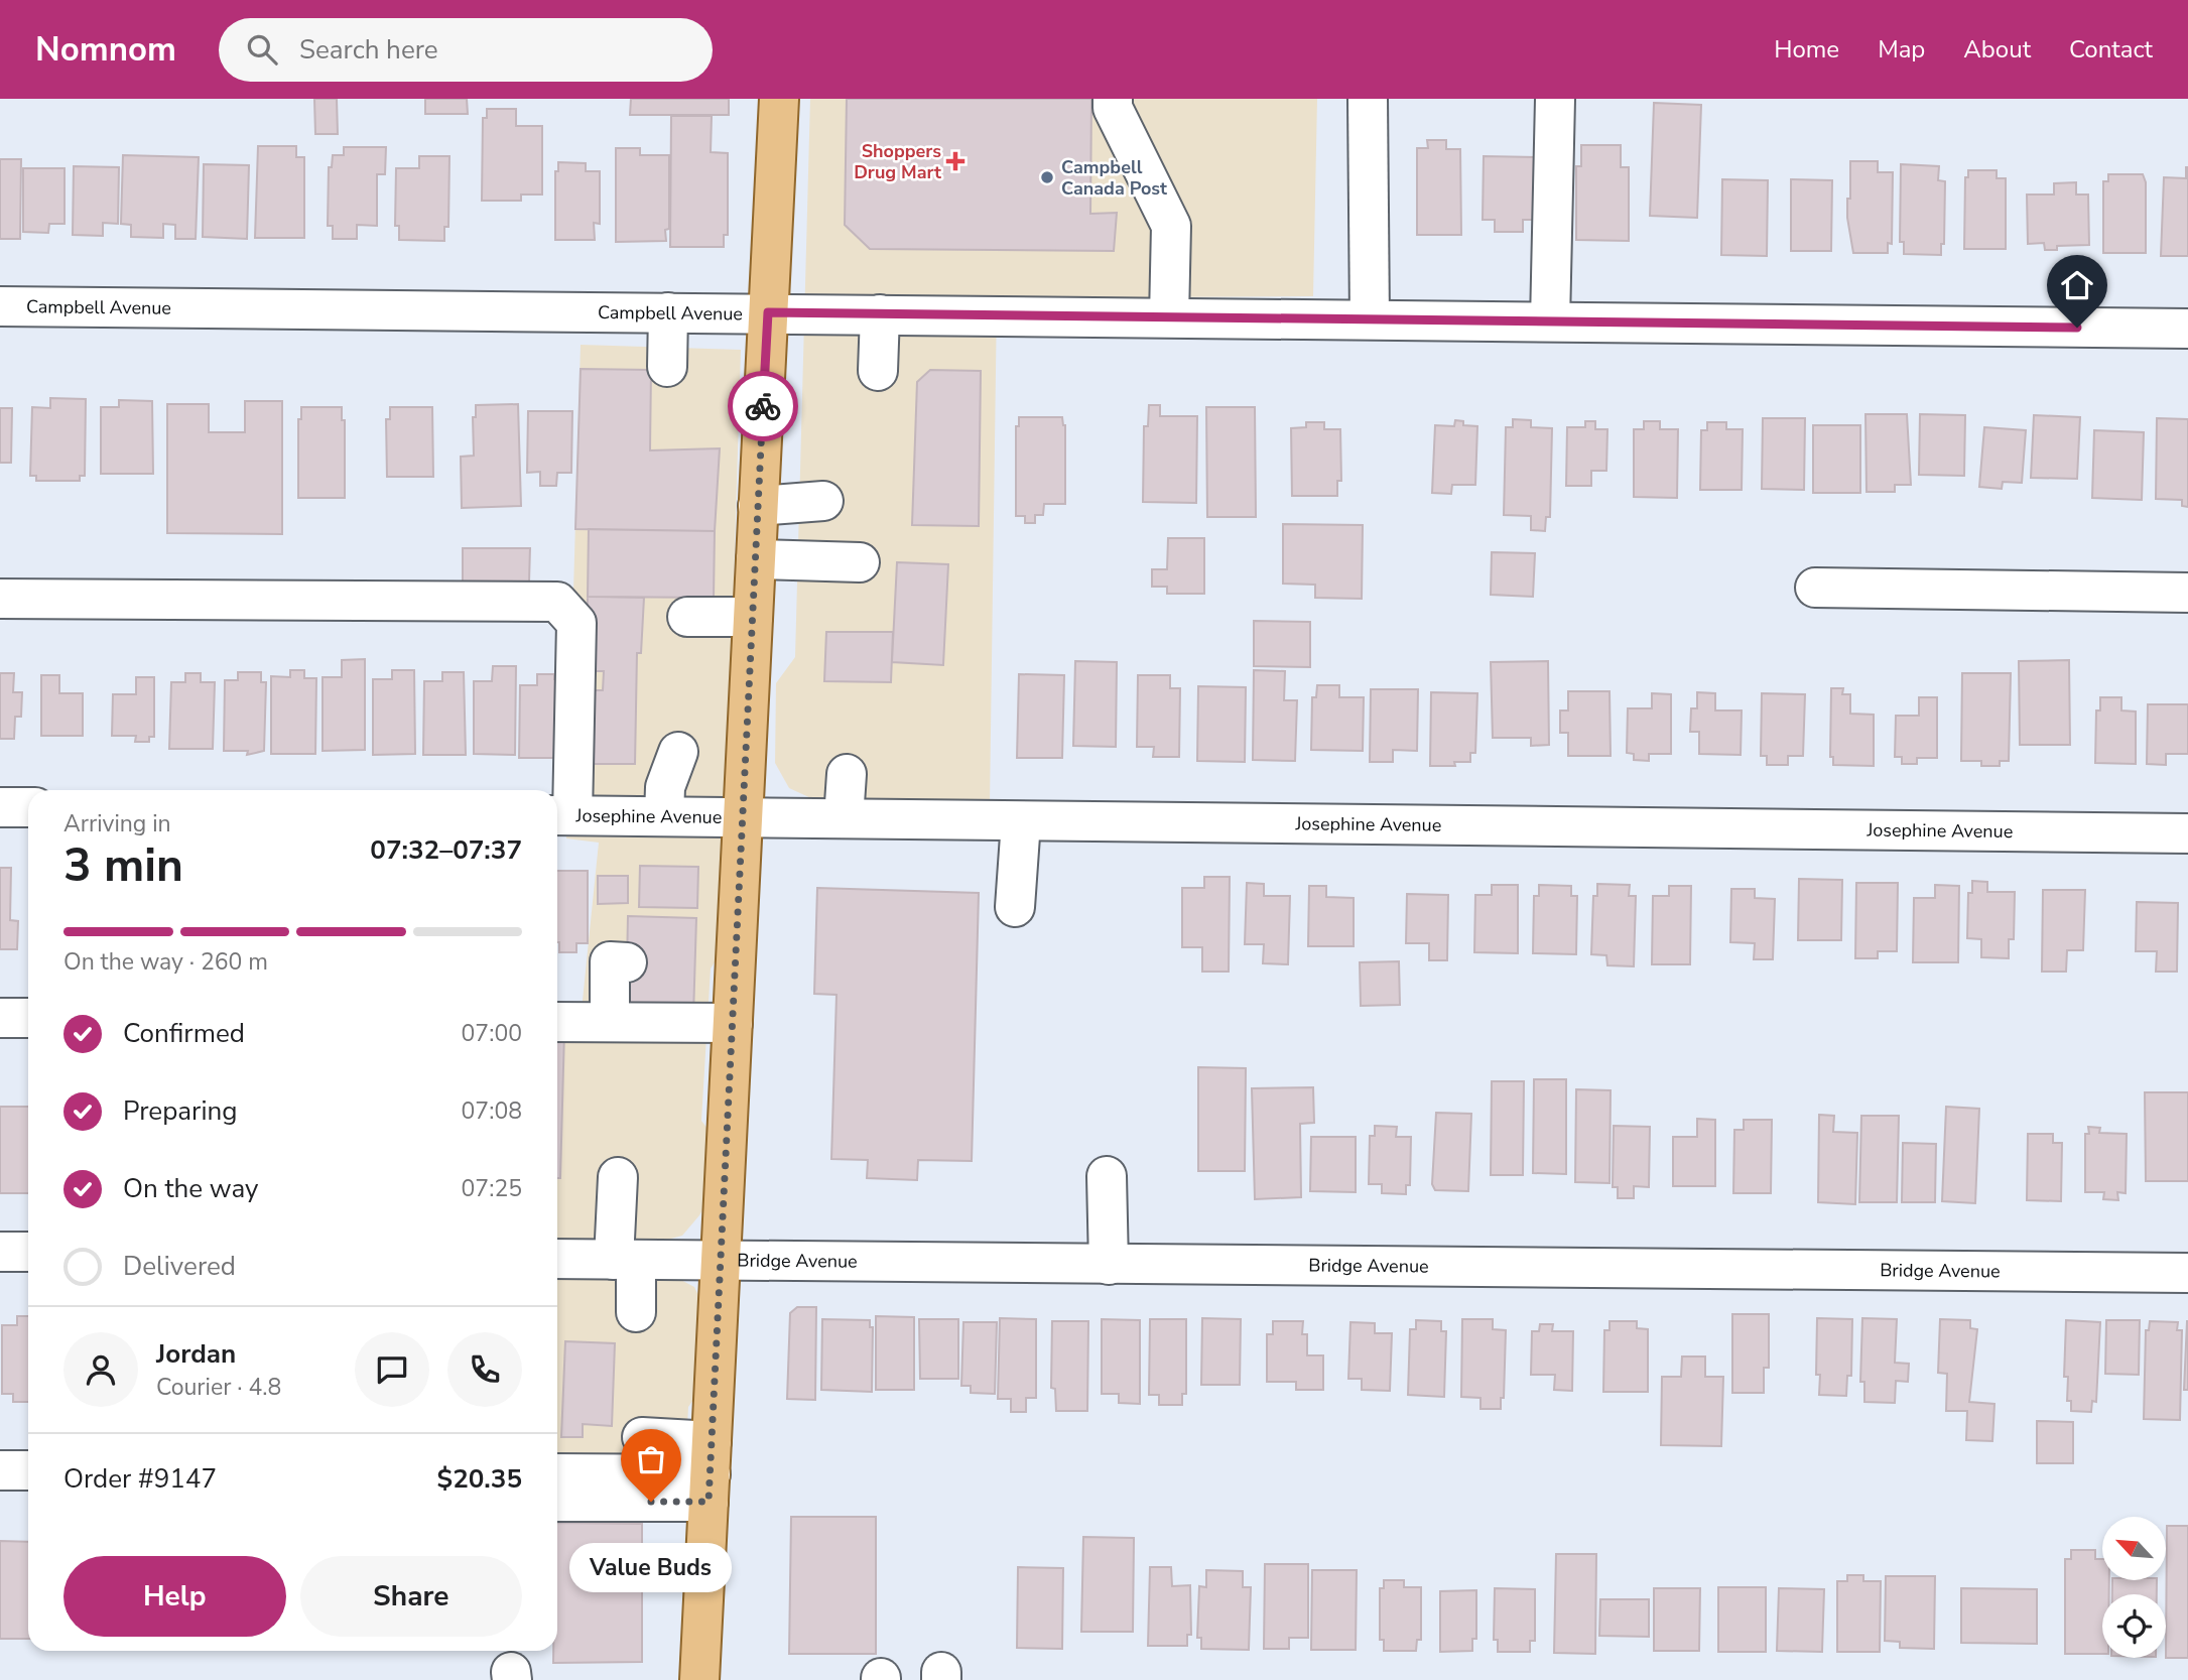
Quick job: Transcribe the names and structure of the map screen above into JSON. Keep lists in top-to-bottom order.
{
  "streets": {
    "street": ["Campbell Avenue", "Josephine Avenue", "Bridge Avenue"]
  },
  "places": {
    "health": ["Shoppers Drug Mart"],
    "other": ["Campbell Canada Post", "Value Buds"]
  },
  "north": "top left",
  "page": {
    "header": "Nomnom",
    "search": "Search here",
    "nav": [
      "Home",
      "Map",
      "About",
      "Contact"
    ],
    "heading": ["3 min", "Arriving in", "07:32–07:37"],
    "panel": [
      "Jordan",
      "Courier · 4.8",
      "Order #9147",
      "$20.35"
    ],
    "bar": "On the way · 260 m",
    "list": [
      ["Confirmed", "07:00"],
      ["Preparing", "07:08"],
      ["On the way", "07:25"],
      "Delivered"
    ],
    "buttons": ["Help", "Share"],
    "bubble": "Value Buds"
  }
}
